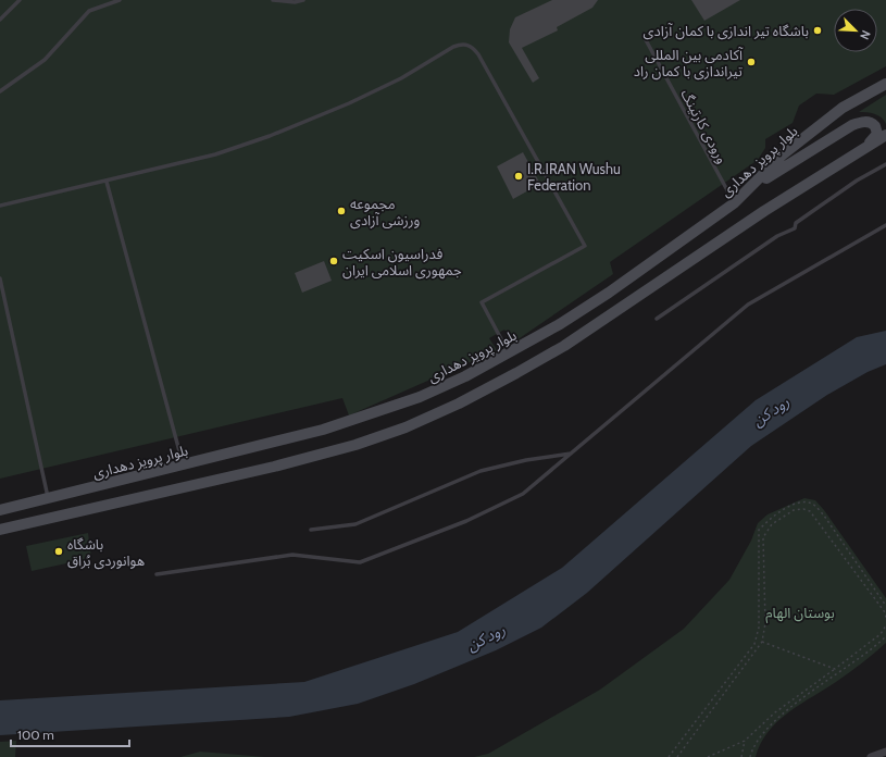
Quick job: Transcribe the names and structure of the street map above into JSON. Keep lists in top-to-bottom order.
{
  "streets": {
    "main road": ["بلوار پرویز دهداری"],
    "lane": ["ورودی کارتینگ"]
  },
  "crossings": [
    ["ورودی کارتینگ", "بلوار پرویز دهداری"]
  ],
  "water": ["رود کن"],
  "parks": ["بوستان الهام"],
  "places": [
    "باشگاه تیر اندازی با کمان آزادی",
    "آکادمی بین المللی تیراندازی با کمان راد",
    "I.R.IRAN Wushu Federation",
    "مجموعه ورزشی آزادی",
    "فدراسیون اسکیت جمهوری اسلامی ایران",
    "باشگاه هوانوردی بُراق"
  ],
  "scale_bar": "100 m",
  "north": "bottom right"
}
